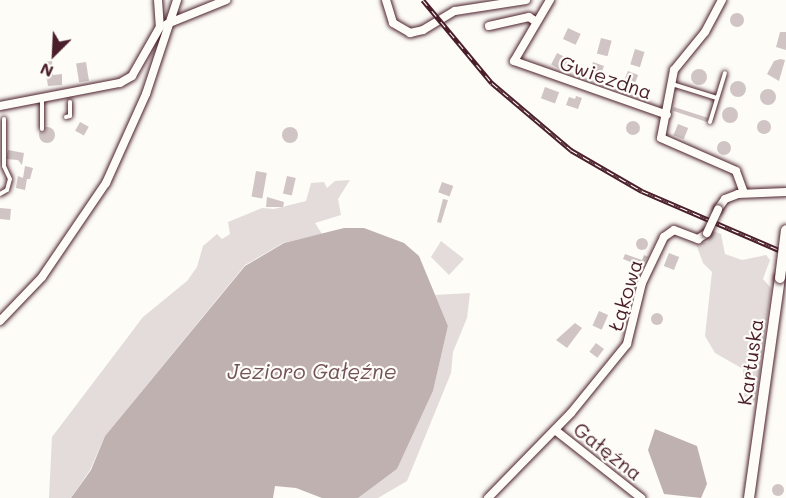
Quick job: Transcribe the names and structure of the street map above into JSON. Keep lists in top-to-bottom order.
{
  "streets": {
    "main road": ["Kartuska"],
    "street": ["Gwiezdna", "Łąkowa", "Gałęźna"]
  },
  "crossings": [
    ["Gwiezdna", "Łąkowa"],
    ["Łąkowa", "Gałęźna"]
  ],
  "water": ["Jezioro Gałęźne"],
  "north": "bottom left"
}
